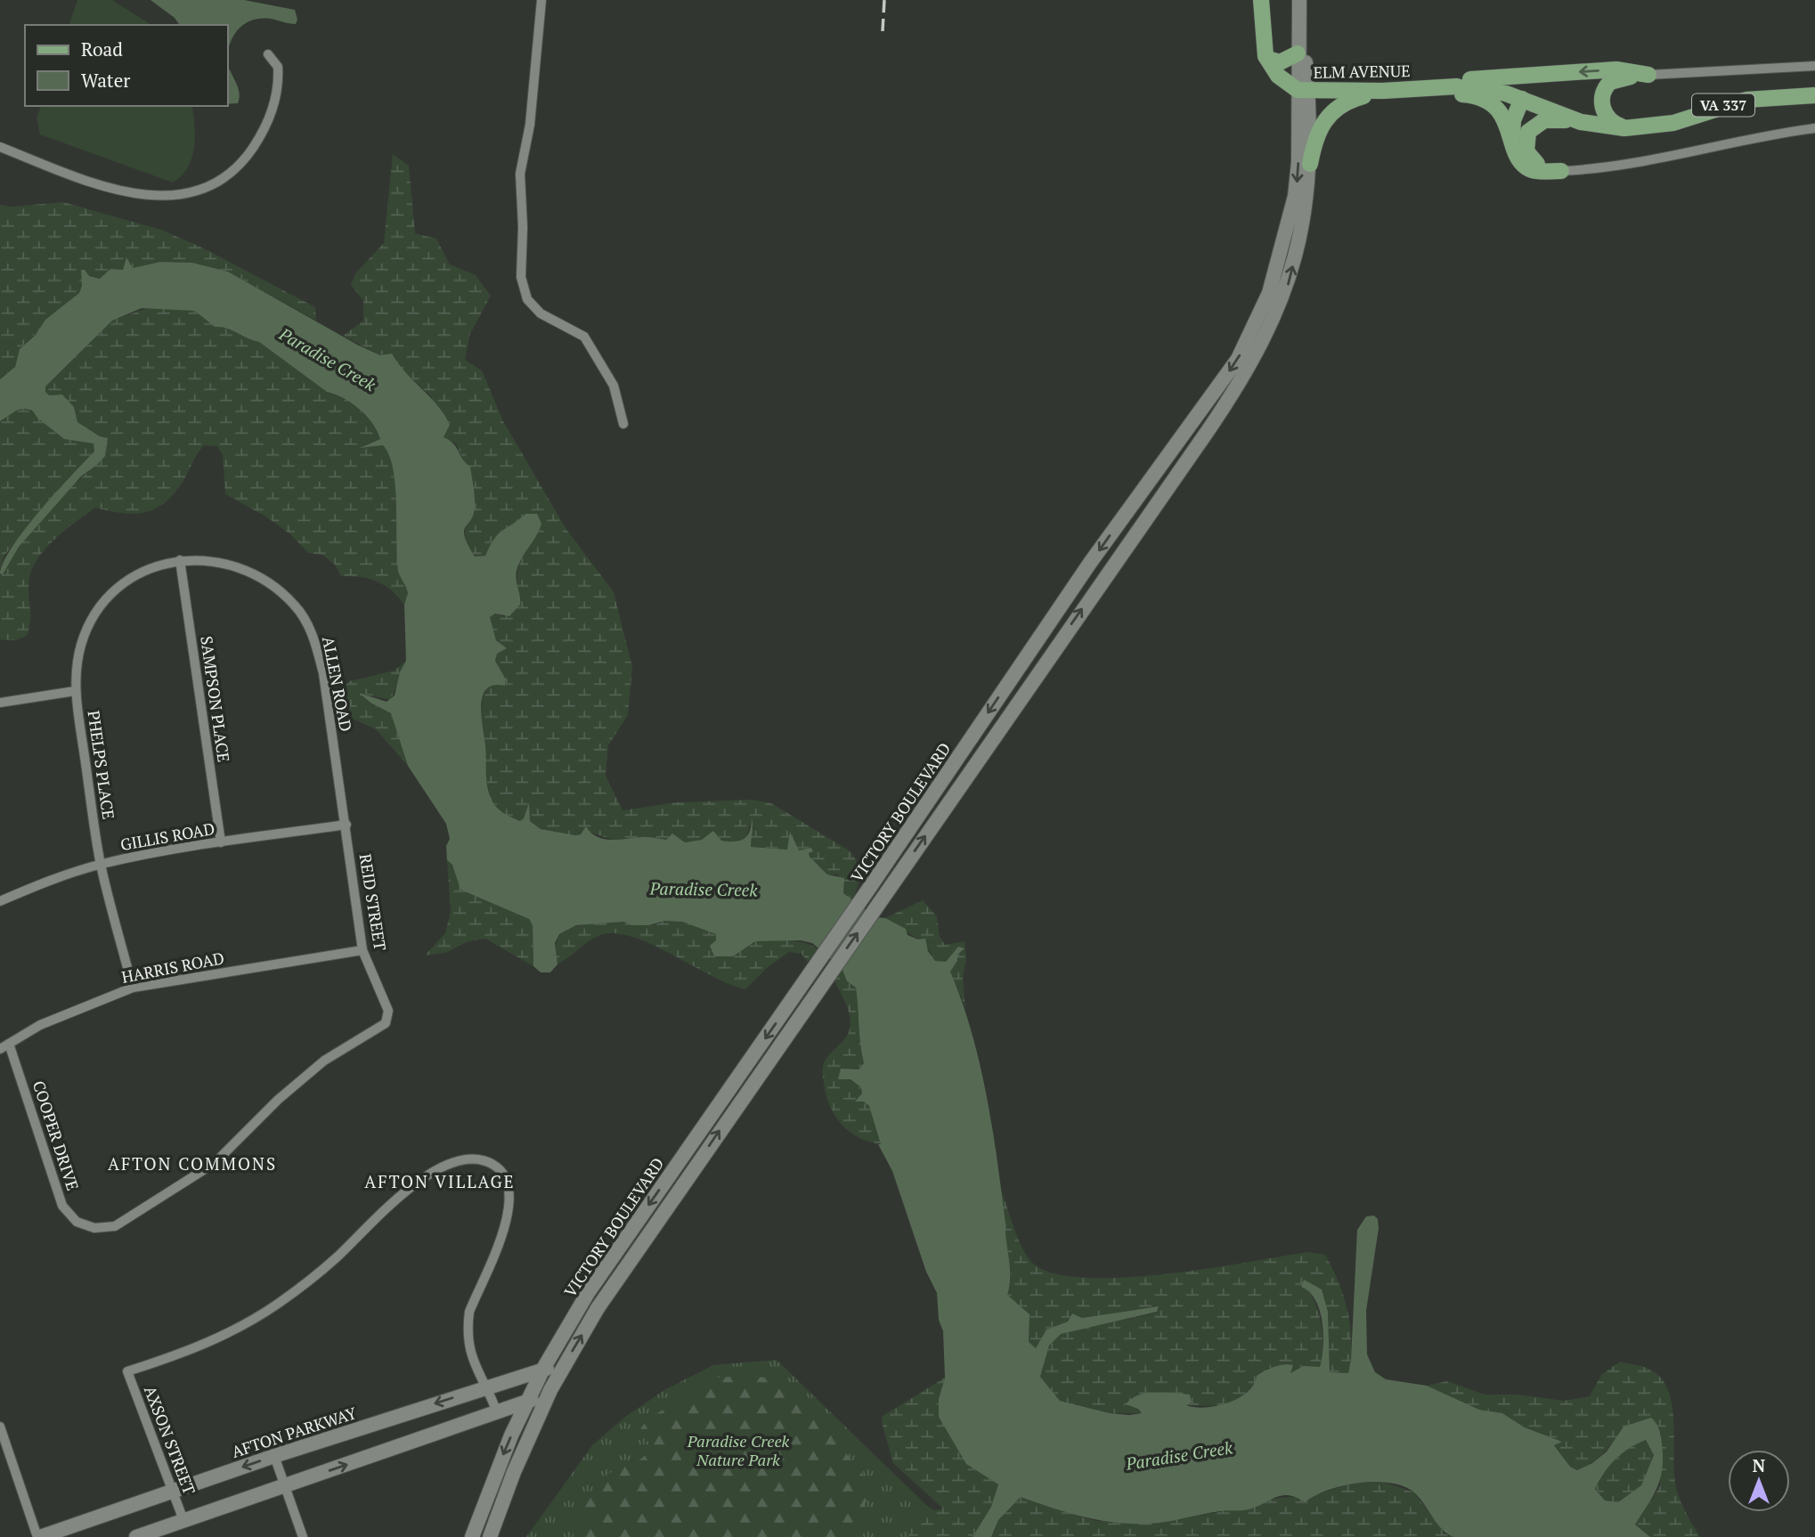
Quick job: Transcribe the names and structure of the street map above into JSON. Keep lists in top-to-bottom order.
{
  "streets": {
    "main road": [
      "ELM AVENUE",
      "VA 337",
      "VICTORY BOULEVARD",
      "AFTON PARKWAY"
    ],
    "street": [
      "ALLEN ROAD",
      "SAMPSON PLACE",
      "PHELPS PLACE",
      "GILLIS ROAD",
      "REID STREET",
      "HARRIS ROAD",
      "COOPER DRIVE",
      "AXSON STREET"
    ]
  },
  "crossings": [
    ["ELM AVENUE", "VA 337"],
    ["ELM AVENUE", "VICTORY BOULEVARD"],
    ["ALLEN ROAD", "SAMPSON PLACE"],
    ["ALLEN ROAD", "PHELPS PLACE"],
    ["ALLEN ROAD", "GILLIS ROAD"],
    ["ALLEN ROAD", "REID STREET"],
    ["SAMPSON PLACE", "GILLIS ROAD"],
    ["PHELPS PLACE", "GILLIS ROAD"],
    ["PHELPS PLACE", "HARRIS ROAD"],
    ["VICTORY BOULEVARD", "AFTON PARKWAY"],
    ["GILLIS ROAD", "REID STREET"],
    ["REID STREET", "HARRIS ROAD"],
    ["REID STREET", "COOPER DRIVE"],
    ["HARRIS ROAD", "COOPER DRIVE"],
    ["AFTON PARKWAY", "AXSON STREET"]
  ],
  "districts": ["AFTON COMMONS", "AFTON VILLAGE"],
  "water": ["Paradise Creek"],
  "parks": ["Paradise Creek Nature Park"],
  "legend": ["Road", "Water"],
  "north": "top"
}
